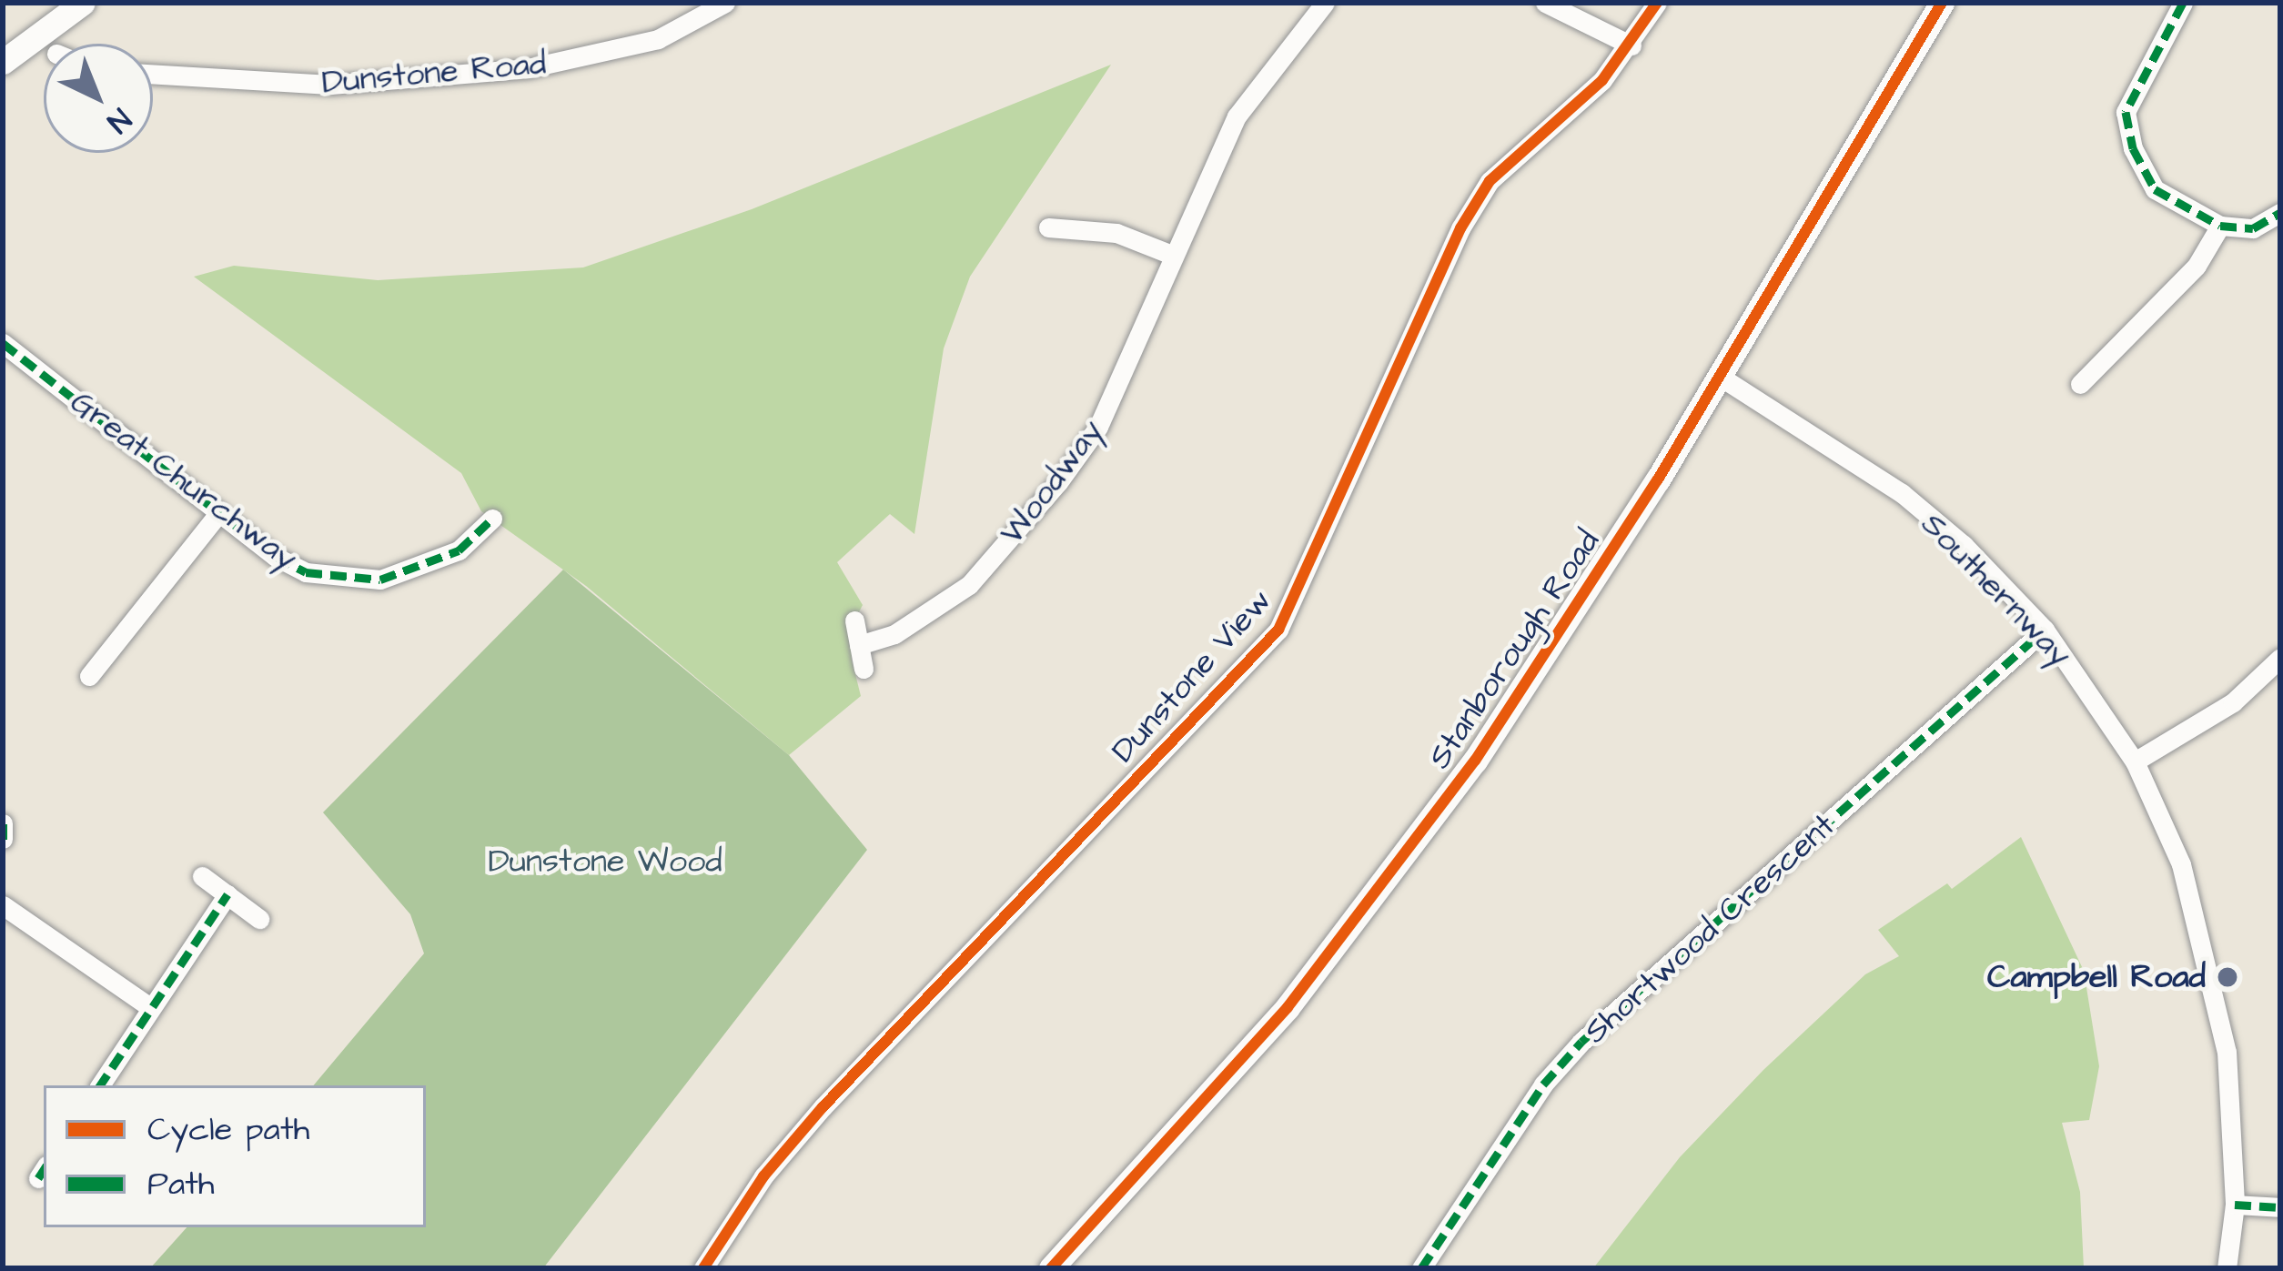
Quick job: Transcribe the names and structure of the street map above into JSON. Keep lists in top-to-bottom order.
{
  "streets": {
    "street": [
      "Dunstone Road",
      "Great Churchway",
      "Woodway",
      "Southernway",
      "Stanborough Road",
      "Dunstone View",
      "Shortwood Crescent"
    ]
  },
  "crossings": [
    ["Southernway", "Stanborough Road"],
    ["Southernway", "Shortwood Crescent"]
  ],
  "parks": ["Dunstone Wood"],
  "places": ["Campbell Road"],
  "legend": ["Cycle path", "Path"],
  "north": "bottom right"
}
